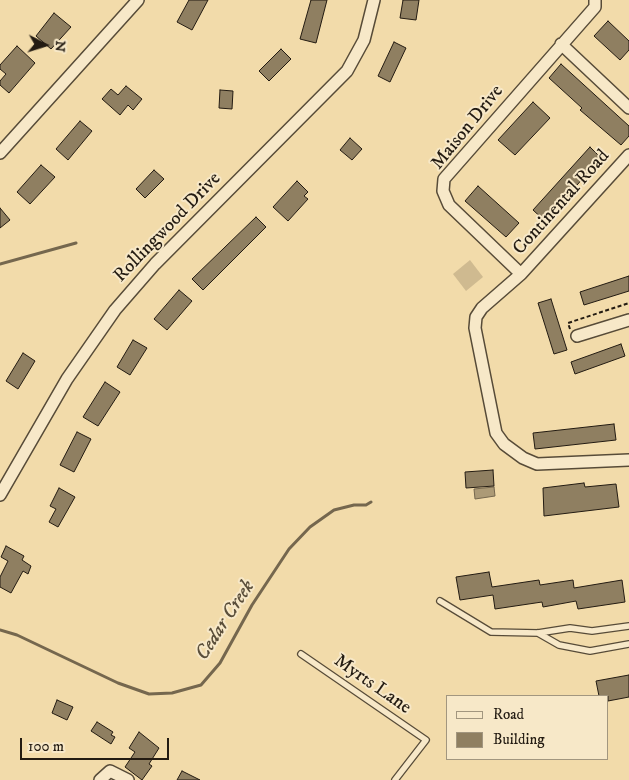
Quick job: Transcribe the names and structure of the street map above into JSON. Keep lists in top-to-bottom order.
{
  "streets": {
    "street": ["Maison Drive", "Continental Road", "Rollingwood Drive"],
    "lane": ["Myrts Lane"]
  },
  "crossings": [
    ["Maison Drive", "Continental Road"]
  ],
  "water": ["Cedar Creek"],
  "legend": ["Road", "Building"],
  "scale_bar": "100 m",
  "north": "right"
}
